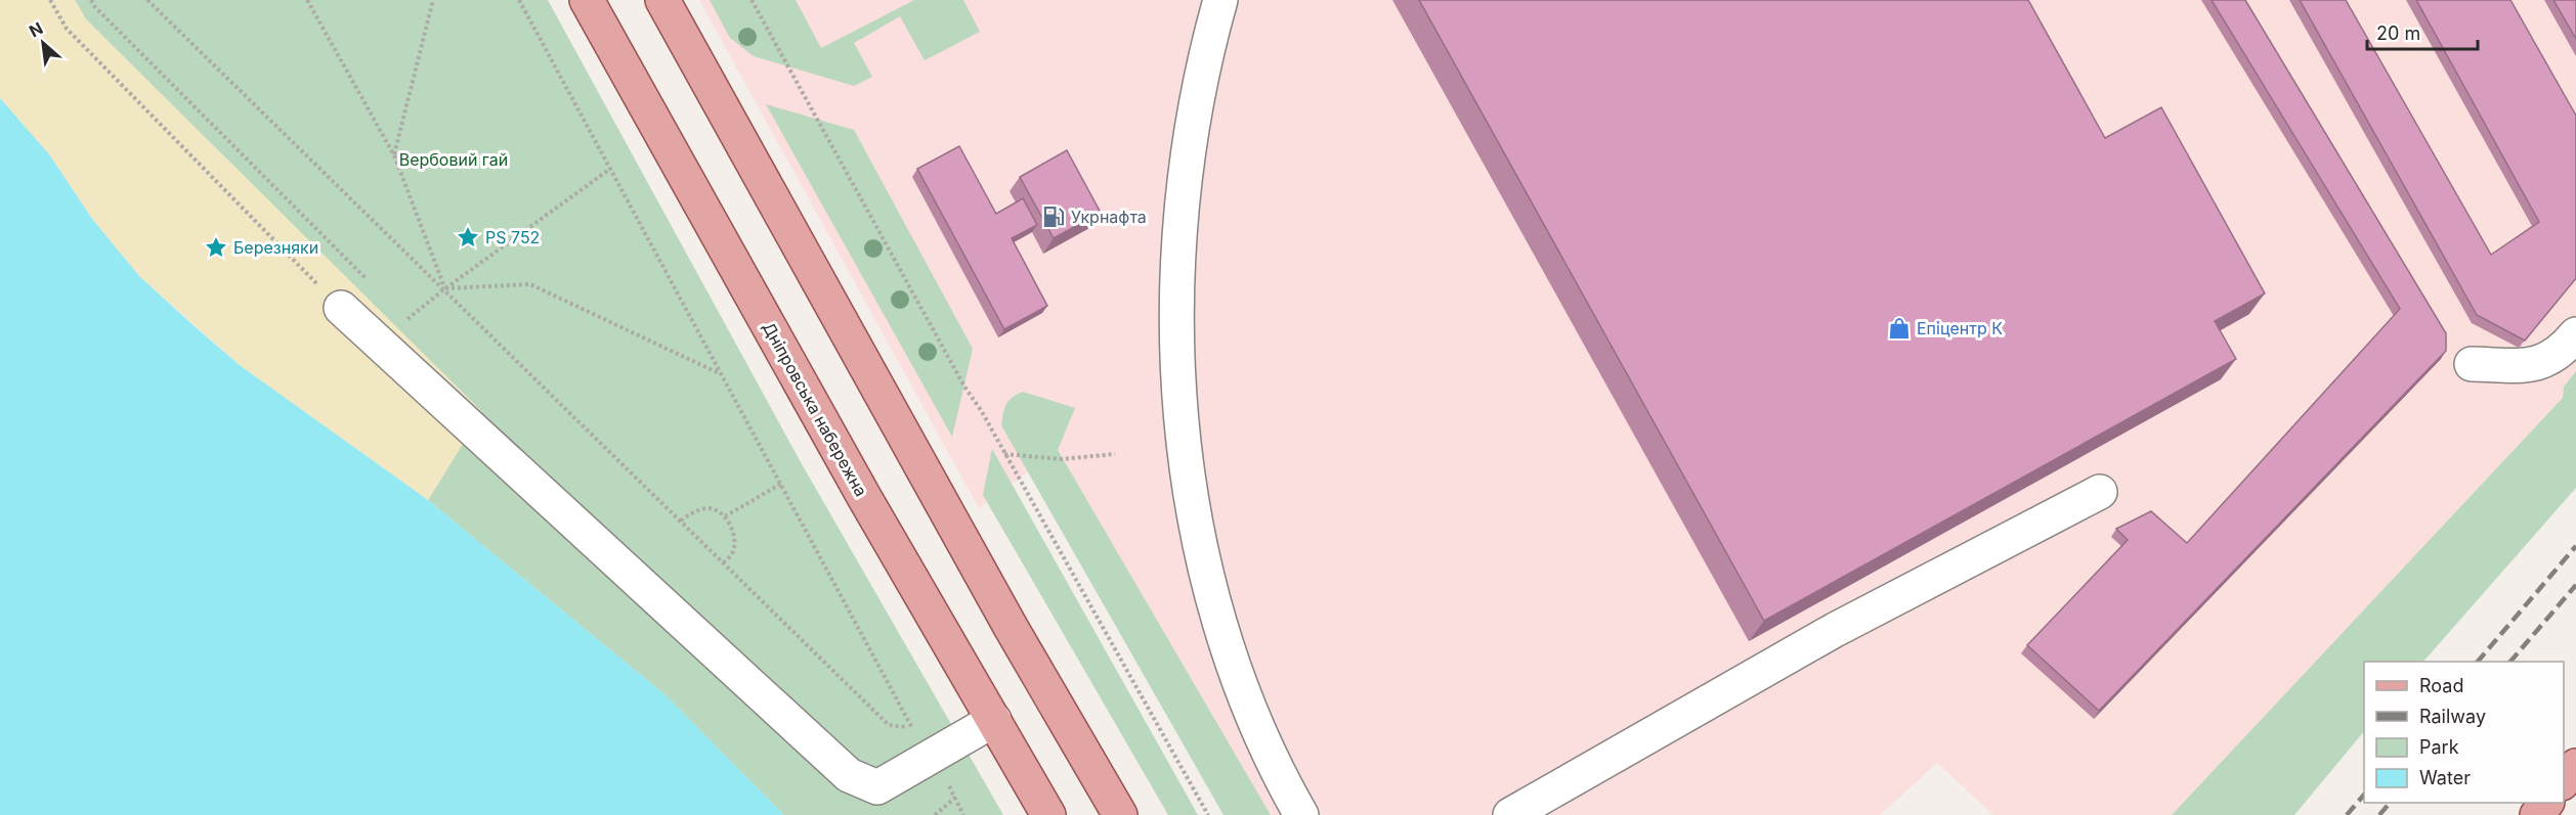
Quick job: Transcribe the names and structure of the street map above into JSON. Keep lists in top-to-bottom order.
{
  "streets": {
    "main road": ["Дніпровська набережна"]
  },
  "parks": ["Вербовий гай"],
  "places": {
    "fuel station": ["Укрнафта"],
    "place": ["PS 752", "Березняки"],
    "shop": ["Епіцентр К"]
  },
  "legend": [
    "Road",
    "Railway",
    "Park",
    "Water"
  ],
  "scale_bar": "20 m",
  "north": "top left"
}
